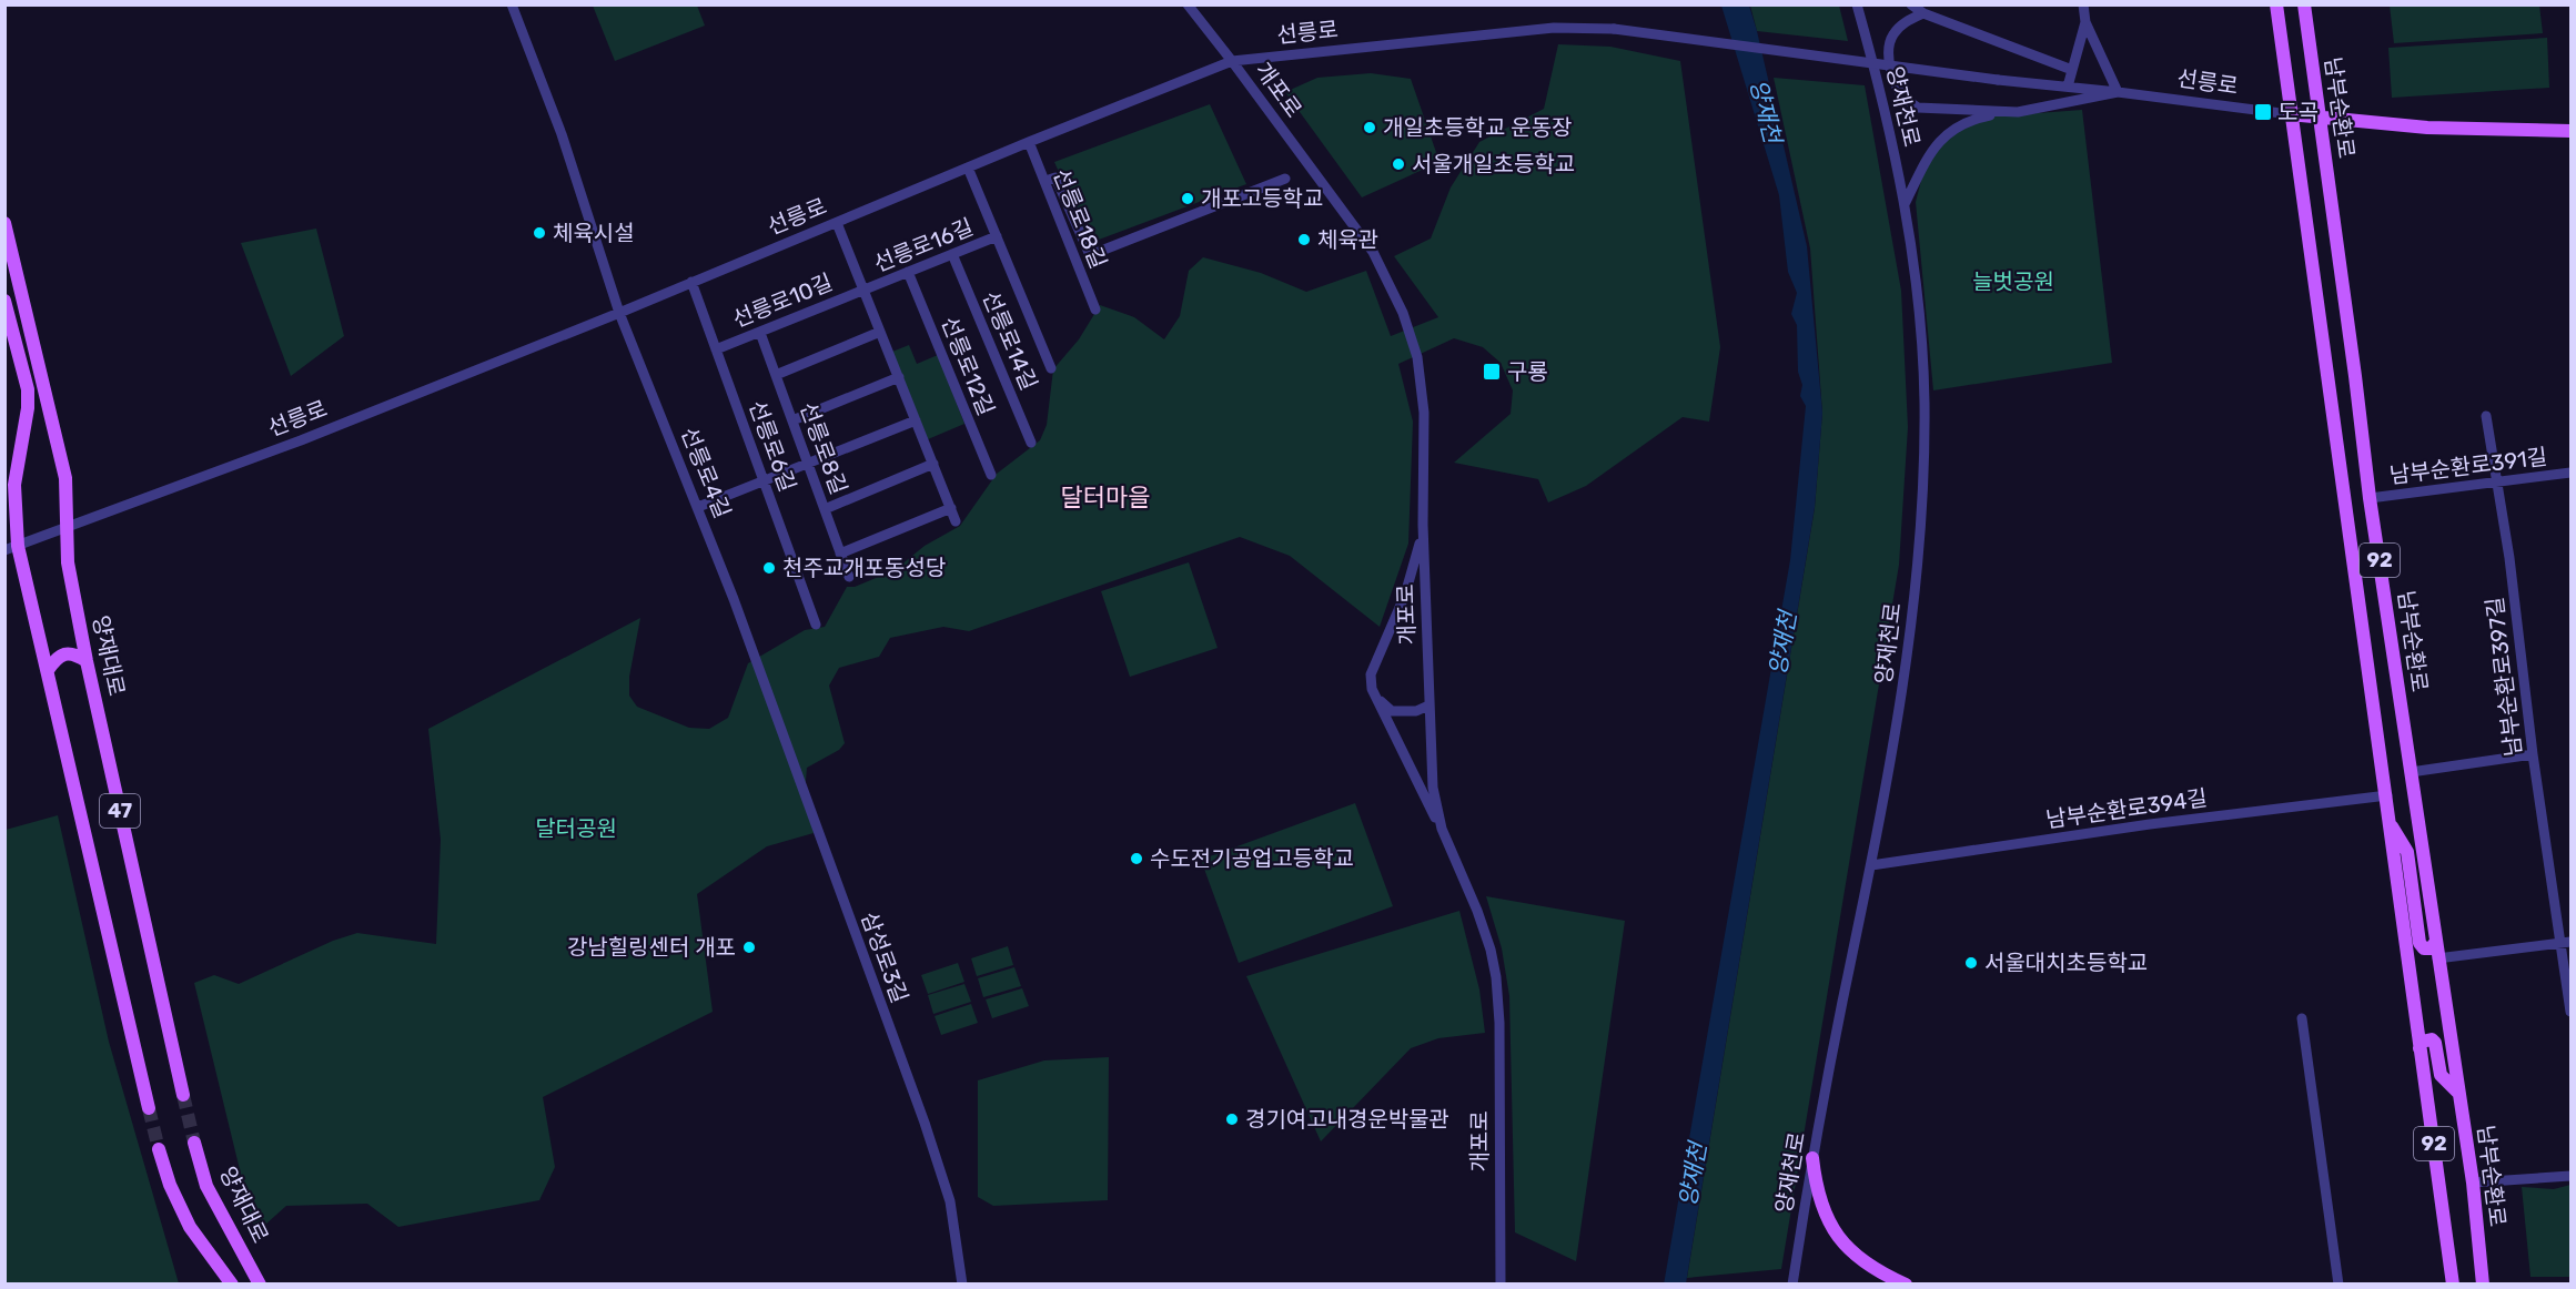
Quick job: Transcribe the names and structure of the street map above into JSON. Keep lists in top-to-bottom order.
{
  "streets": {
    "main road": [
      "선릉로",
      "남부순환로",
      "92",
      "양재대로",
      "47"
    ],
    "street": [
      "개포로",
      "양재천로",
      "선릉로18길",
      "선릉로16길",
      "선릉로10길",
      "선릉로14길",
      "선릉로12길",
      "선릉로6길",
      "선릉로8길",
      "남부순환로391길",
      "선릉로4길",
      "남부순환로397길",
      "남부순환로394길",
      "삼성로3길"
    ]
  },
  "crossings": [
    ["선릉로", "개포로"],
    ["선릉로", "남부순환로"],
    ["선릉로", "선릉로18길"],
    ["선릉로", "선릉로16길"],
    ["선릉로", "선릉로10길"],
    ["선릉로", "선릉로6길"],
    ["선릉로", "선릉로4길"],
    ["선릉로", "92"],
    ["선릉로", "양재대로"],
    ["선릉로", "47"],
    ["양재천로", "남부순환로394길"],
    ["남부순환로", "남부순환로391길"],
    ["선릉로16길", "선릉로10길"],
    ["선릉로16길", "선릉로14길"],
    ["선릉로16길", "선릉로12길"],
    ["선릉로10길", "선릉로6길"],
    ["선릉로10길", "선릉로8길"],
    ["남부순환로391길", "남부순환로397길"],
    ["선릉로4길", "삼성로3길"],
    ["92", "남부순환로394길"]
  ],
  "districts": ["달터마을"],
  "water": ["양재천"],
  "parks": ["늘벗공원", "달터공원"],
  "places": {
    "transit": ["도곡", "구룡"],
    "other": [
      "개일초등학교 운동장",
      "서울개일초등학교",
      "개포고등학교",
      "체육시설",
      "체육관",
      "천주교개포동성당",
      "수도전기공업고등학교",
      "강남힐링센터 개포",
      "서울대치초등학교",
      "경기여고내경운박물관"
    ]
  }
}
